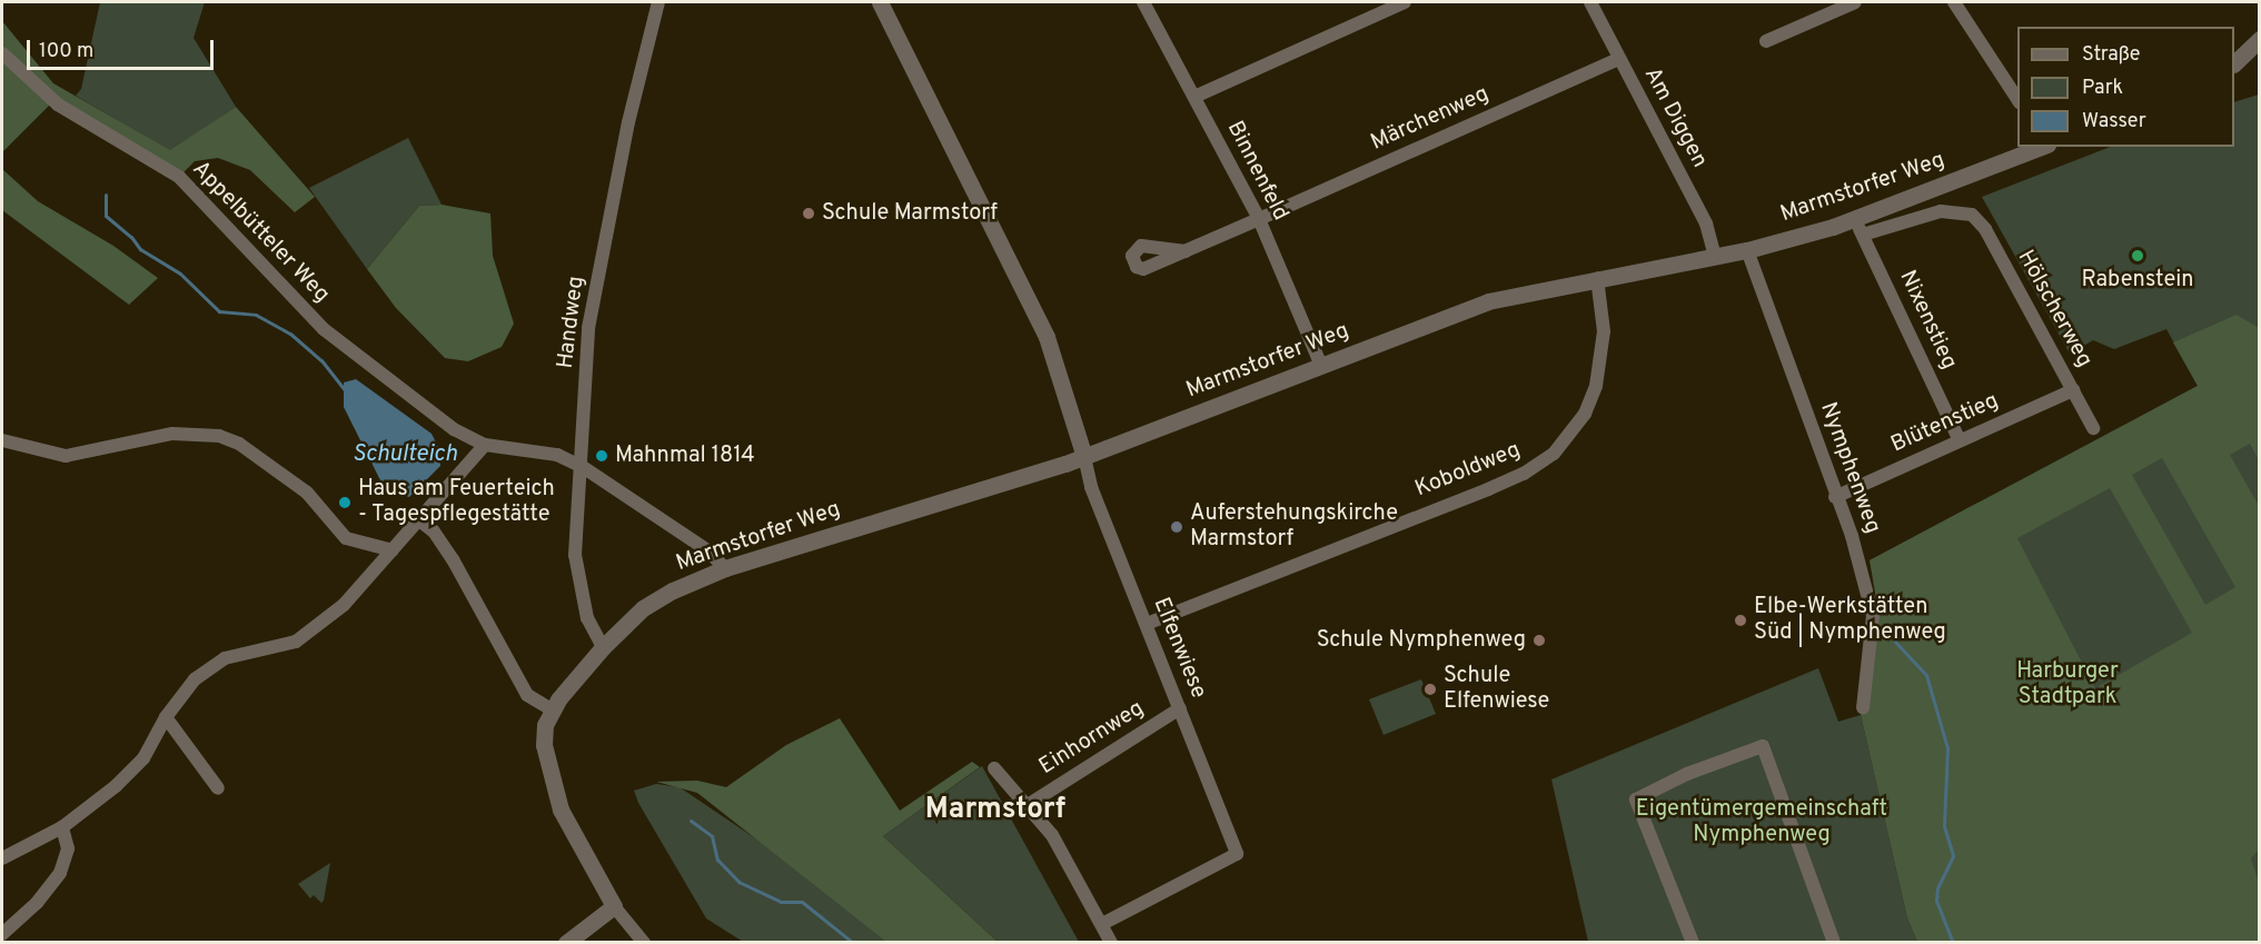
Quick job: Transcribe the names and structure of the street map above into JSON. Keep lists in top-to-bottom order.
{
  "streets": {
    "street": [
      "Am Diggen",
      "Märchenweg",
      "Binnenfeld",
      "Marmstorfer Weg",
      "Appelbütteler Weg",
      "Hölscherweg",
      "Nixenstieg",
      "Handweg",
      "Blütenstieg",
      "Nymphenweg",
      "Koboldweg",
      "Elfenwiese",
      "Einhornweg"
    ]
  },
  "crossings": [
    ["Am Diggen", "Märchenweg"],
    ["Am Diggen", "Marmstorfer Weg"],
    ["Märchenweg", "Binnenfeld"],
    ["Binnenfeld", "Marmstorfer Weg"],
    ["Marmstorfer Weg", "Appelbütteler Weg"],
    ["Marmstorfer Weg", "Hölscherweg"],
    ["Marmstorfer Weg", "Nixenstieg"],
    ["Marmstorfer Weg", "Handweg"],
    ["Marmstorfer Weg", "Nymphenweg"],
    ["Marmstorfer Weg", "Koboldweg"],
    ["Marmstorfer Weg", "Elfenwiese"],
    ["Appelbütteler Weg", "Handweg"],
    ["Hölscherweg", "Blütenstieg"],
    ["Nixenstieg", "Blütenstieg"],
    ["Blütenstieg", "Nymphenweg"],
    ["Koboldweg", "Elfenwiese"],
    ["Elfenwiese", "Einhornweg"]
  ],
  "districts": ["Marmstorf"],
  "water": ["Schulteich"],
  "parks": ["Harburger Stadtpark", "Eigentümergemeinschaft Nymphenweg"],
  "places": [
    "Schule Marmstorf",
    "Rabenstein",
    "Mahnmal 1814",
    "Haus am Feuerteich - Tagespflegestätte",
    "Auferstehungskirche Marmstorf",
    "Elbe-Werkstätten Süd | Nymphenweg",
    "Schule Nymphenweg",
    "Schule Elfenwiese"
  ],
  "legend": ["Straße", "Park", "Wasser"],
  "scale_bar": "100 m"
}
